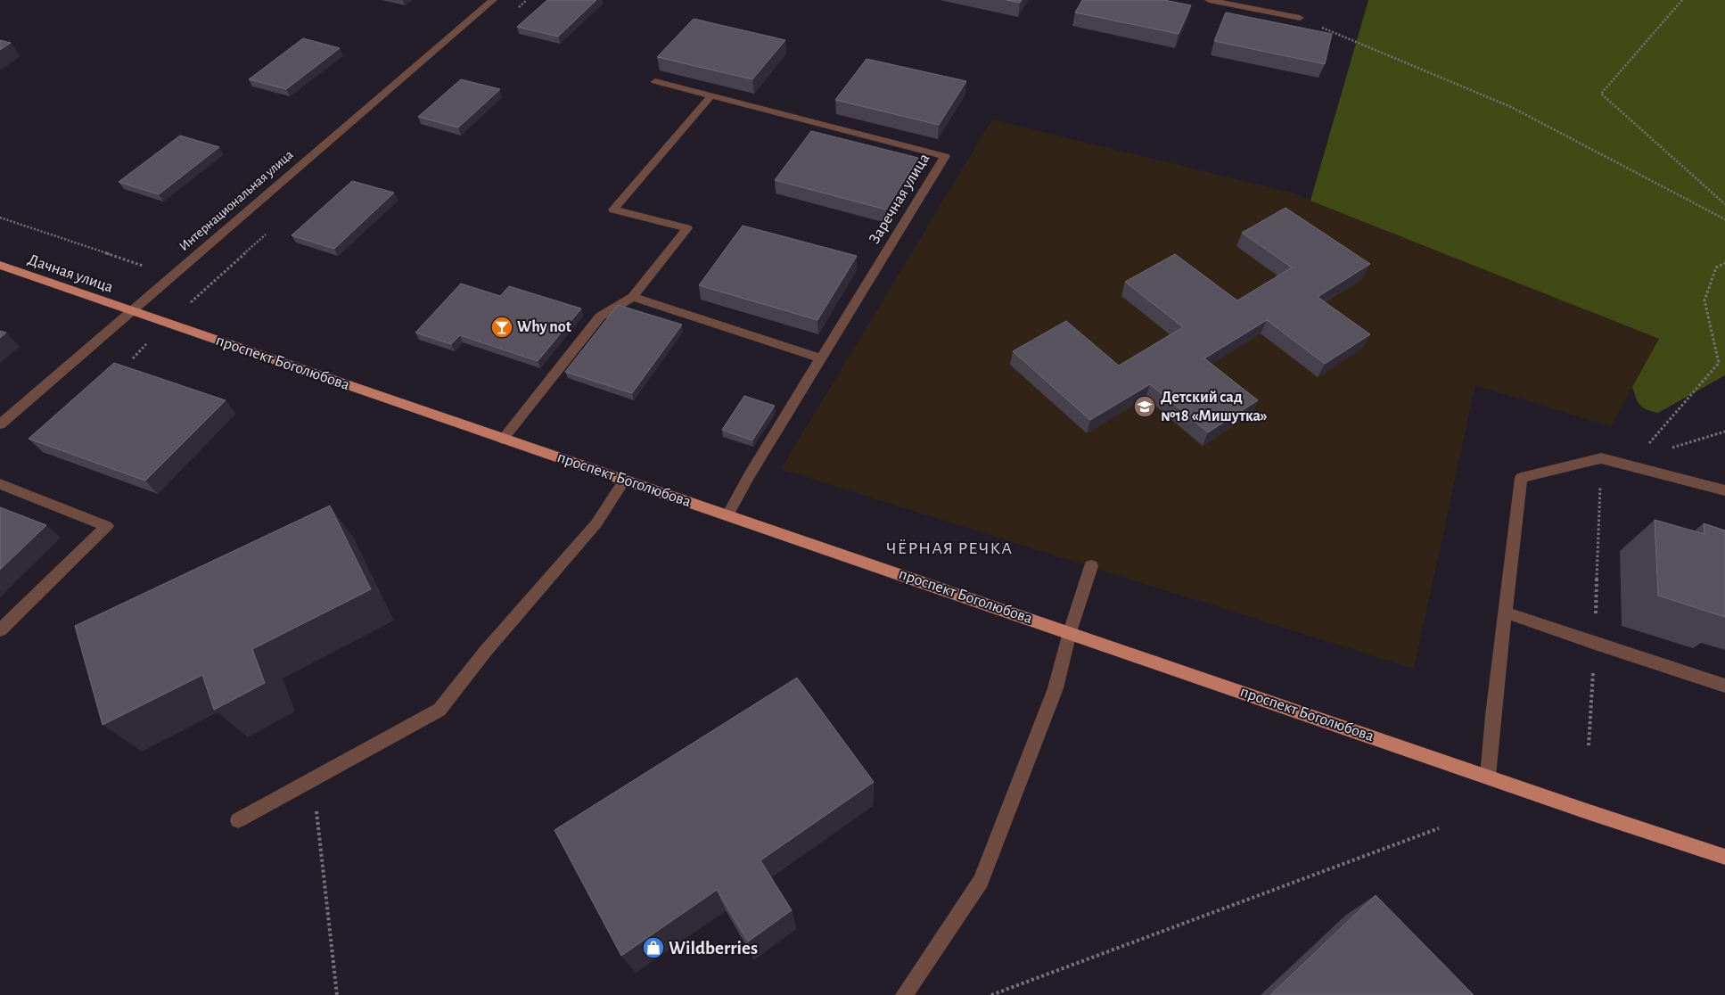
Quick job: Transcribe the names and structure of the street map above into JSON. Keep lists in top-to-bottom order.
{
  "streets": {
    "main road": ["Дачная улица", "проспект Боголюбова"],
    "street": ["Заречная улица", "Интернациональная улица"]
  },
  "crossings": [
    ["Заречная улица", "проспект Боголюбова"],
    ["Интернациональная улица", "Дачная улица"],
    ["Интернациональная улица", "проспект Боголюбова"],
    ["Дачная улица", "проспект Боголюбова"]
  ],
  "districts": ["ЧЁРНАЯ РЕЧКА"],
  "places": {
    "bar": ["Why not"],
    "school or university": ["Детский сад №18 «Мишутка»"],
    "shop": ["Wildberries"]
  }
}
